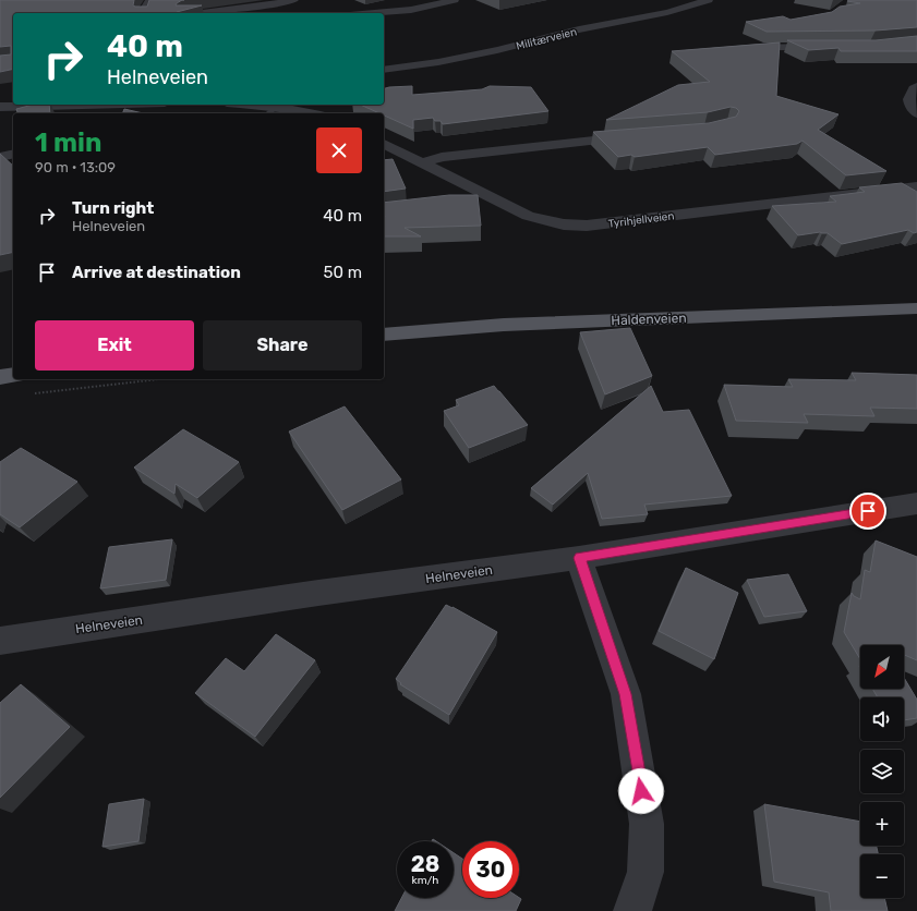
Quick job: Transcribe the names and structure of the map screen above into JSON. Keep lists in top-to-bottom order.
{
  "streets": {
    "main road": ["Haldenveien"],
    "street": ["Militærveien", "Tyrihjellveien", "Helneveien"]
  },
  "north": "bottom left",
  "page": {
    "turn": ["40 m", "Helneveien"],
    "heading": ["1 min", "90 m · 13:09"],
    "list": [
      {
        "name": "Turn right",
        "note": "Helneveien",
        "value": "40 m"
      },
      {
        "name": "Arrive at destination",
        "value": "50 m"
      }
    ],
    "buttons": ["Exit", "Share"],
    "map_buttons": ["+", "−"],
    "speed": "28 km/h",
    "limit": "30"
  }
}
